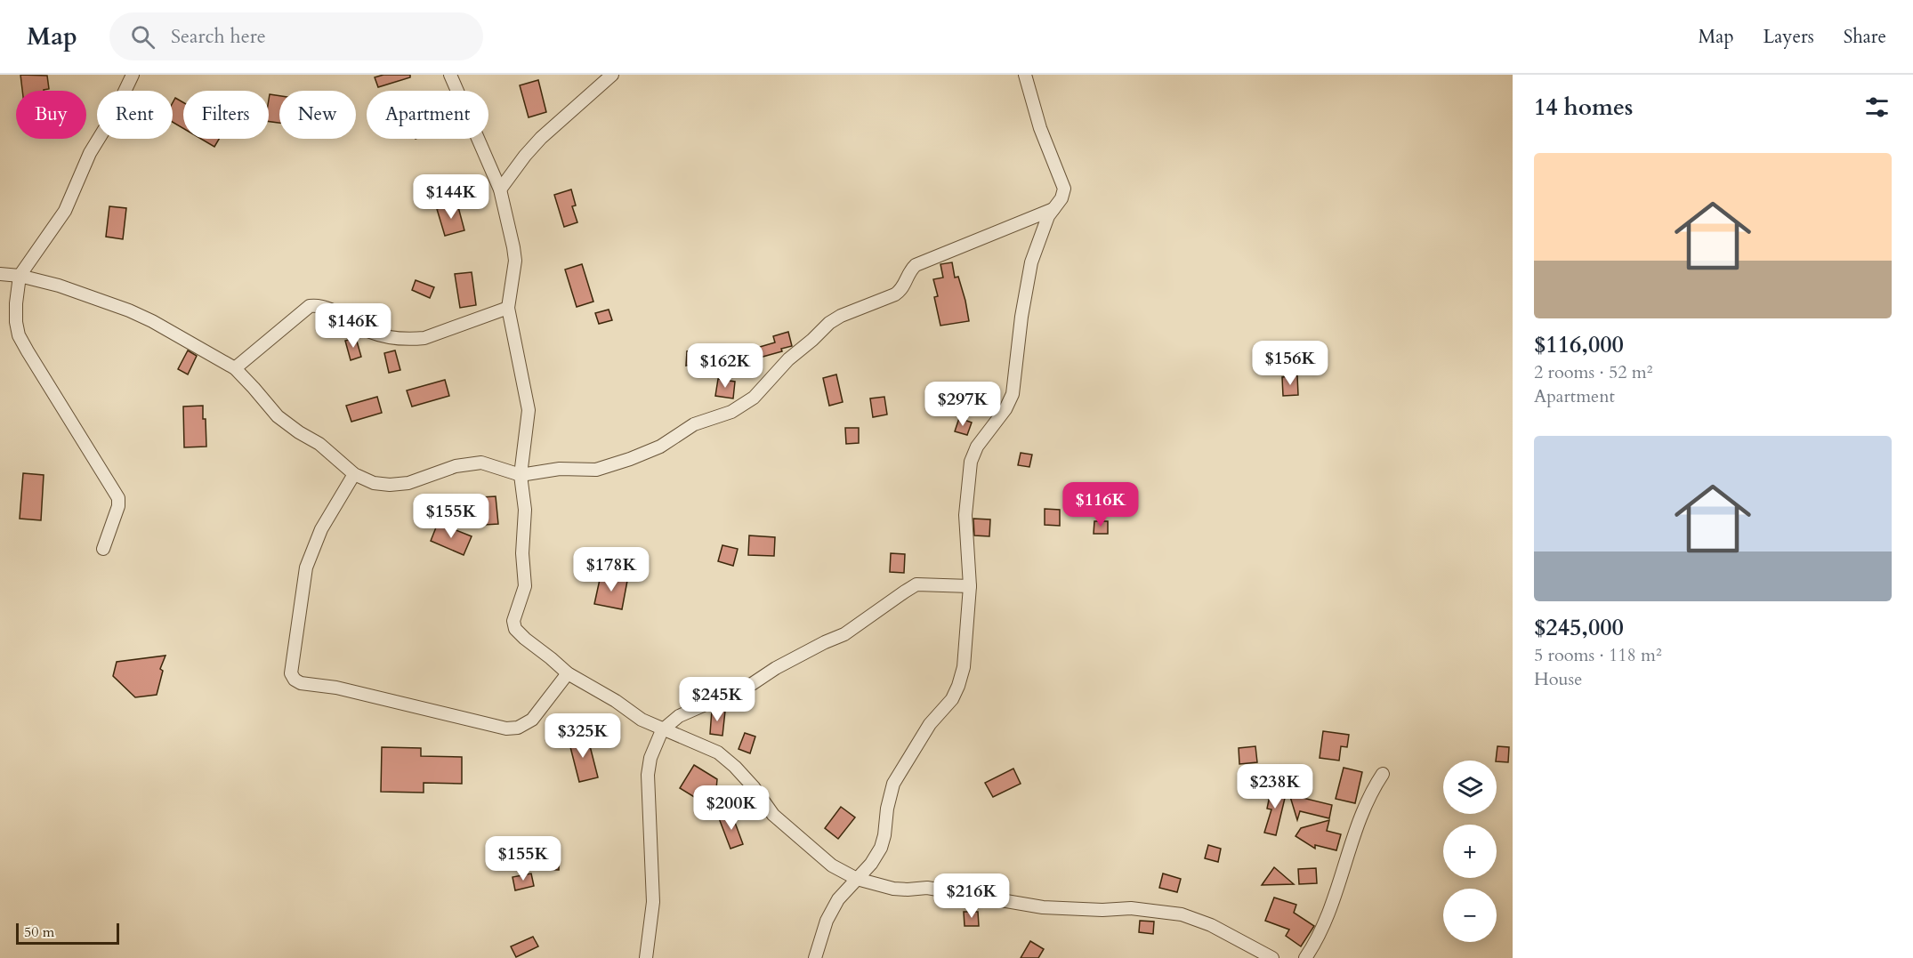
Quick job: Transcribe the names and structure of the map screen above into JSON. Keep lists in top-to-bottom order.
{
  "scale_bar": "50 m",
  "page": {
    "header": "Map",
    "search": "Search here",
    "nav": ["Map", "Layers", "Share"],
    "heading": "14 homes",
    "chip": [
      "Buy",
      "Rent",
      "Filters",
      "New",
      "Apartment"
    ],
    "list": [
      {
        "name": "$116,000",
        "note": "2 rooms · 52 m² · Apartment"
      },
      {
        "name": "$245,000",
        "note": "5 rooms · 118 m² · House"
      }
    ],
    "price": [
      "$144K",
      "$146K",
      "$156K",
      "$162K",
      "$297K",
      "$116K",
      "$155K",
      "$178K",
      "$245K",
      "$325K",
      "$238K",
      "$200K",
      "$155K",
      "$216K"
    ],
    "map_buttons": ["+", "−"],
    "scale": "50 m"
  }
}
